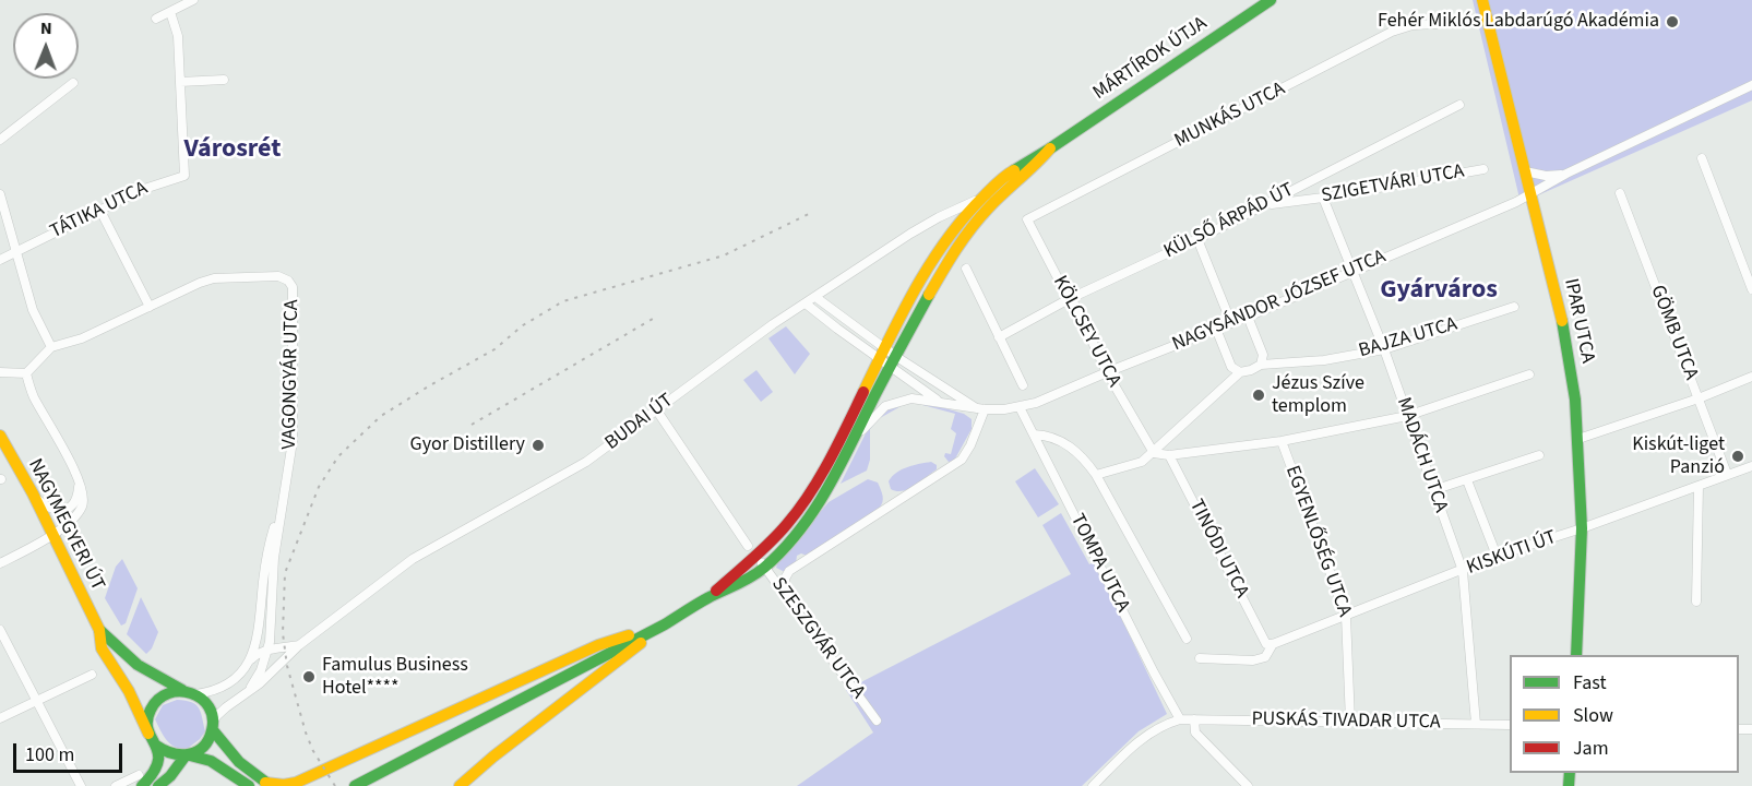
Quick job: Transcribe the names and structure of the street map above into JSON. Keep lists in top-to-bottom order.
{
  "streets": {
    "main road": ["MÁRTÍROK ÚTJA", "IPAR UTCA", "NAGYMEGYERI ÚT"],
    "street": [
      "MUNKÁS UTCA",
      "SZIGETVÁRI UTCA",
      "TÁTIKA UTCA",
      "KÜLSŐ ÁRPÁD ÚT",
      "NAGYSÁNDOR JÓZSEF UTCA",
      "KÖLCSEY UTCA",
      "GÖMB UTCA",
      "BAJZA UTCA",
      "VAGONGYÁR UTCA",
      "BUDAI ÚT",
      "MADÁCH UTCA",
      "EGYENLŐSÉG UTCA",
      "TINÓDI UTCA",
      "KISKÚTI ÚT",
      "TOMPA UTCA",
      "SZESZGYÁR UTCA",
      "PUSKÁS TIVADAR UTCA"
    ]
  },
  "crossings": [
    ["MÁRTÍROK ÚTJA", "BUDAI ÚT"],
    ["MUNKÁS UTCA", "KÖLCSEY UTCA"],
    ["SZIGETVÁRI UTCA", "KÜLSŐ ÁRPÁD ÚT"],
    ["SZIGETVÁRI UTCA", "MADÁCH UTCA"],
    ["KÜLSŐ ÁRPÁD ÚT", "KÖLCSEY UTCA"],
    ["NAGYSÁNDOR JÓZSEF UTCA", "IPAR UTCA"],
    ["NAGYSÁNDOR JÓZSEF UTCA", "KÖLCSEY UTCA"],
    ["NAGYSÁNDOR JÓZSEF UTCA", "MADÁCH UTCA"],
    ["NAGYSÁNDOR JÓZSEF UTCA", "TOMPA UTCA"],
    ["IPAR UTCA", "KISKÚTI ÚT"],
    ["GÖMB UTCA", "KISKÚTI ÚT"],
    ["BAJZA UTCA", "MADÁCH UTCA"],
    ["VAGONGYÁR UTCA", "BUDAI ÚT"],
    ["BUDAI ÚT", "NAGYMEGYERI ÚT"],
    ["MADÁCH UTCA", "KISKÚTI ÚT"],
    ["MADÁCH UTCA", "PUSKÁS TIVADAR UTCA"],
    ["EGYENLŐSÉG UTCA", "KISKÚTI ÚT"],
    ["EGYENLŐSÉG UTCA", "PUSKÁS TIVADAR UTCA"],
    ["TINÓDI UTCA", "KISKÚTI ÚT"],
    ["TOMPA UTCA", "PUSKÁS TIVADAR UTCA"]
  ],
  "districts": ["Városrét", "Gyárváros"],
  "places": [
    "Fehér Miklós Labdarúgó Akadémia",
    "Jézus Szíve templom",
    "Gyor Distillery",
    "Kiskút-liget Panzió",
    "Famulus Business Hotel****"
  ],
  "legend": ["Fast", "Slow", "Jam"],
  "scale_bar": "100 m",
  "north": "top"
}
